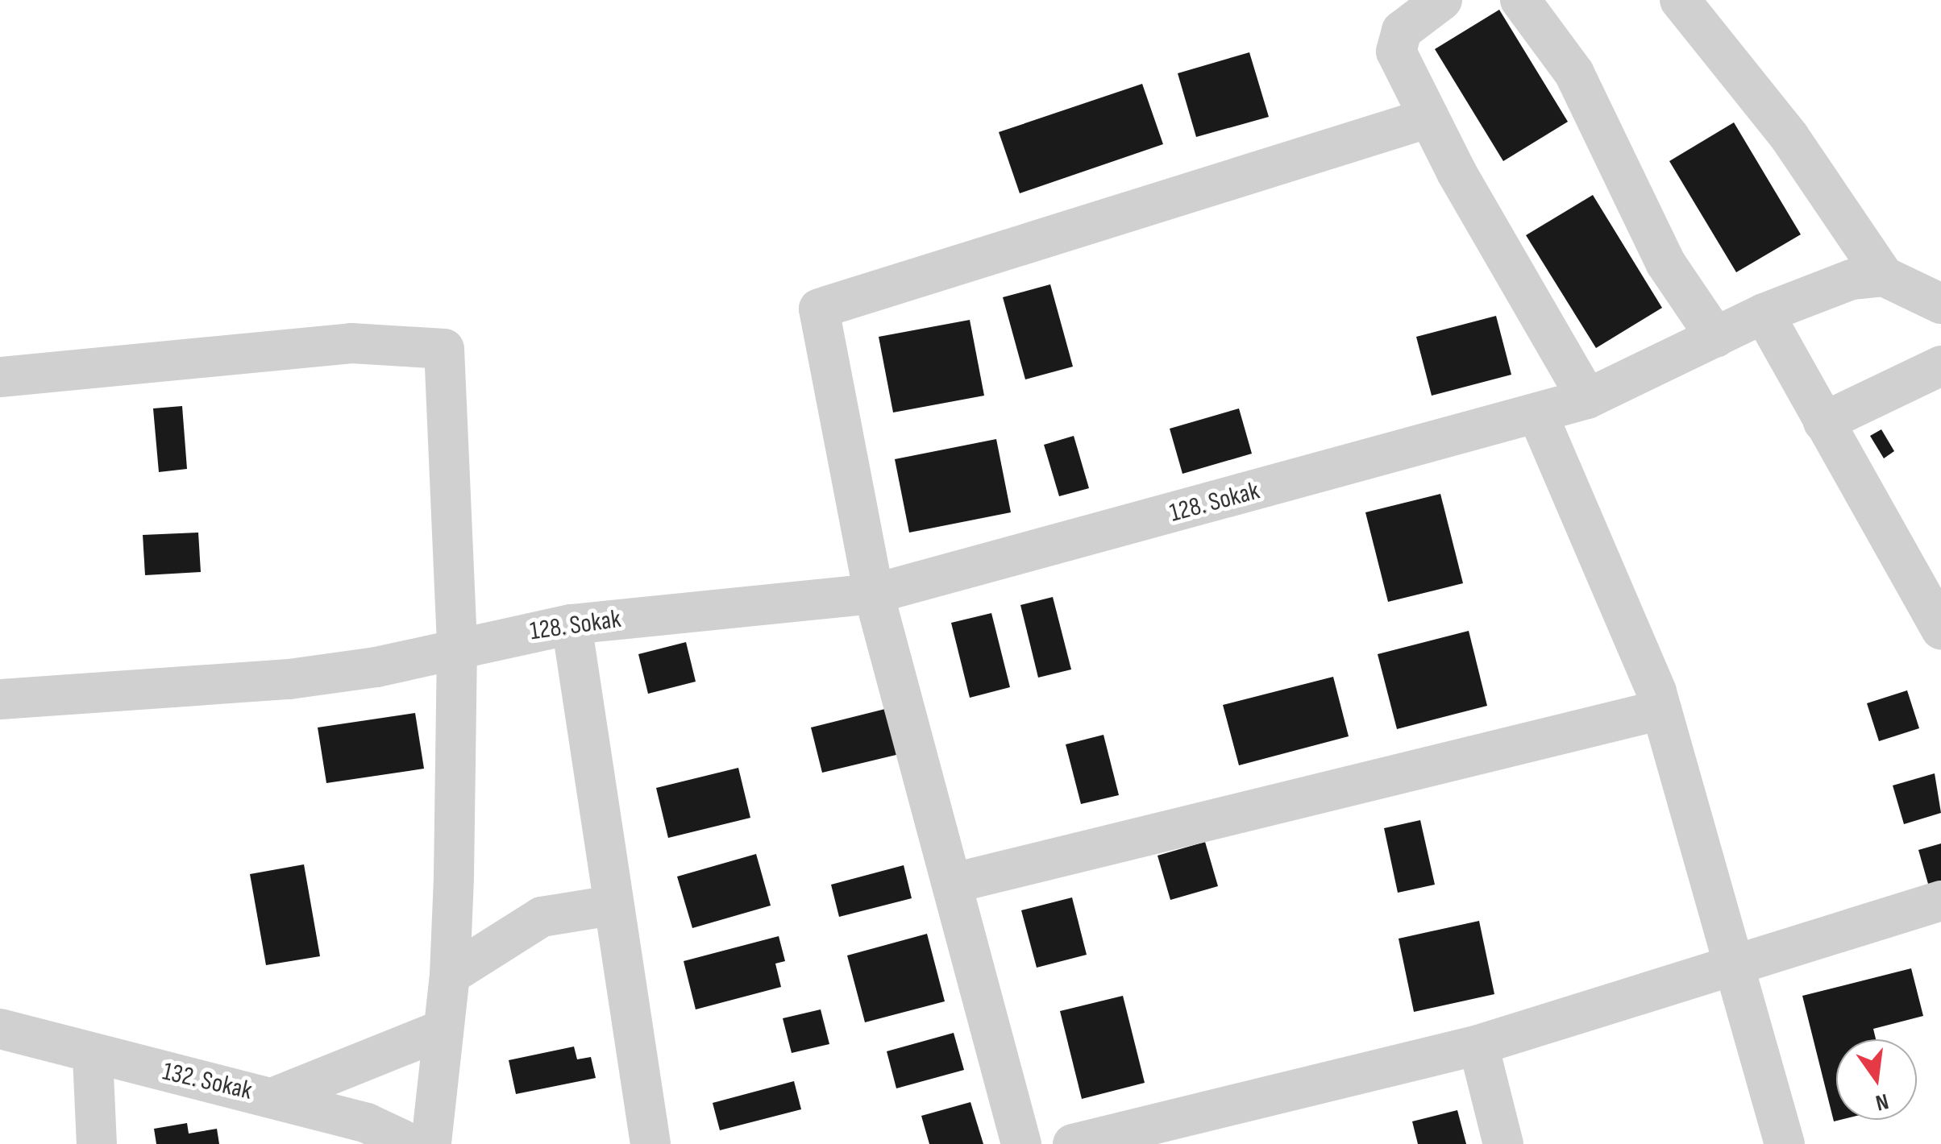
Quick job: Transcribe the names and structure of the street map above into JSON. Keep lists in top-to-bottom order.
{
  "streets": {
    "street": ["128. Sokak", "132. Sokak"]
  },
  "north": "bottom"
}
